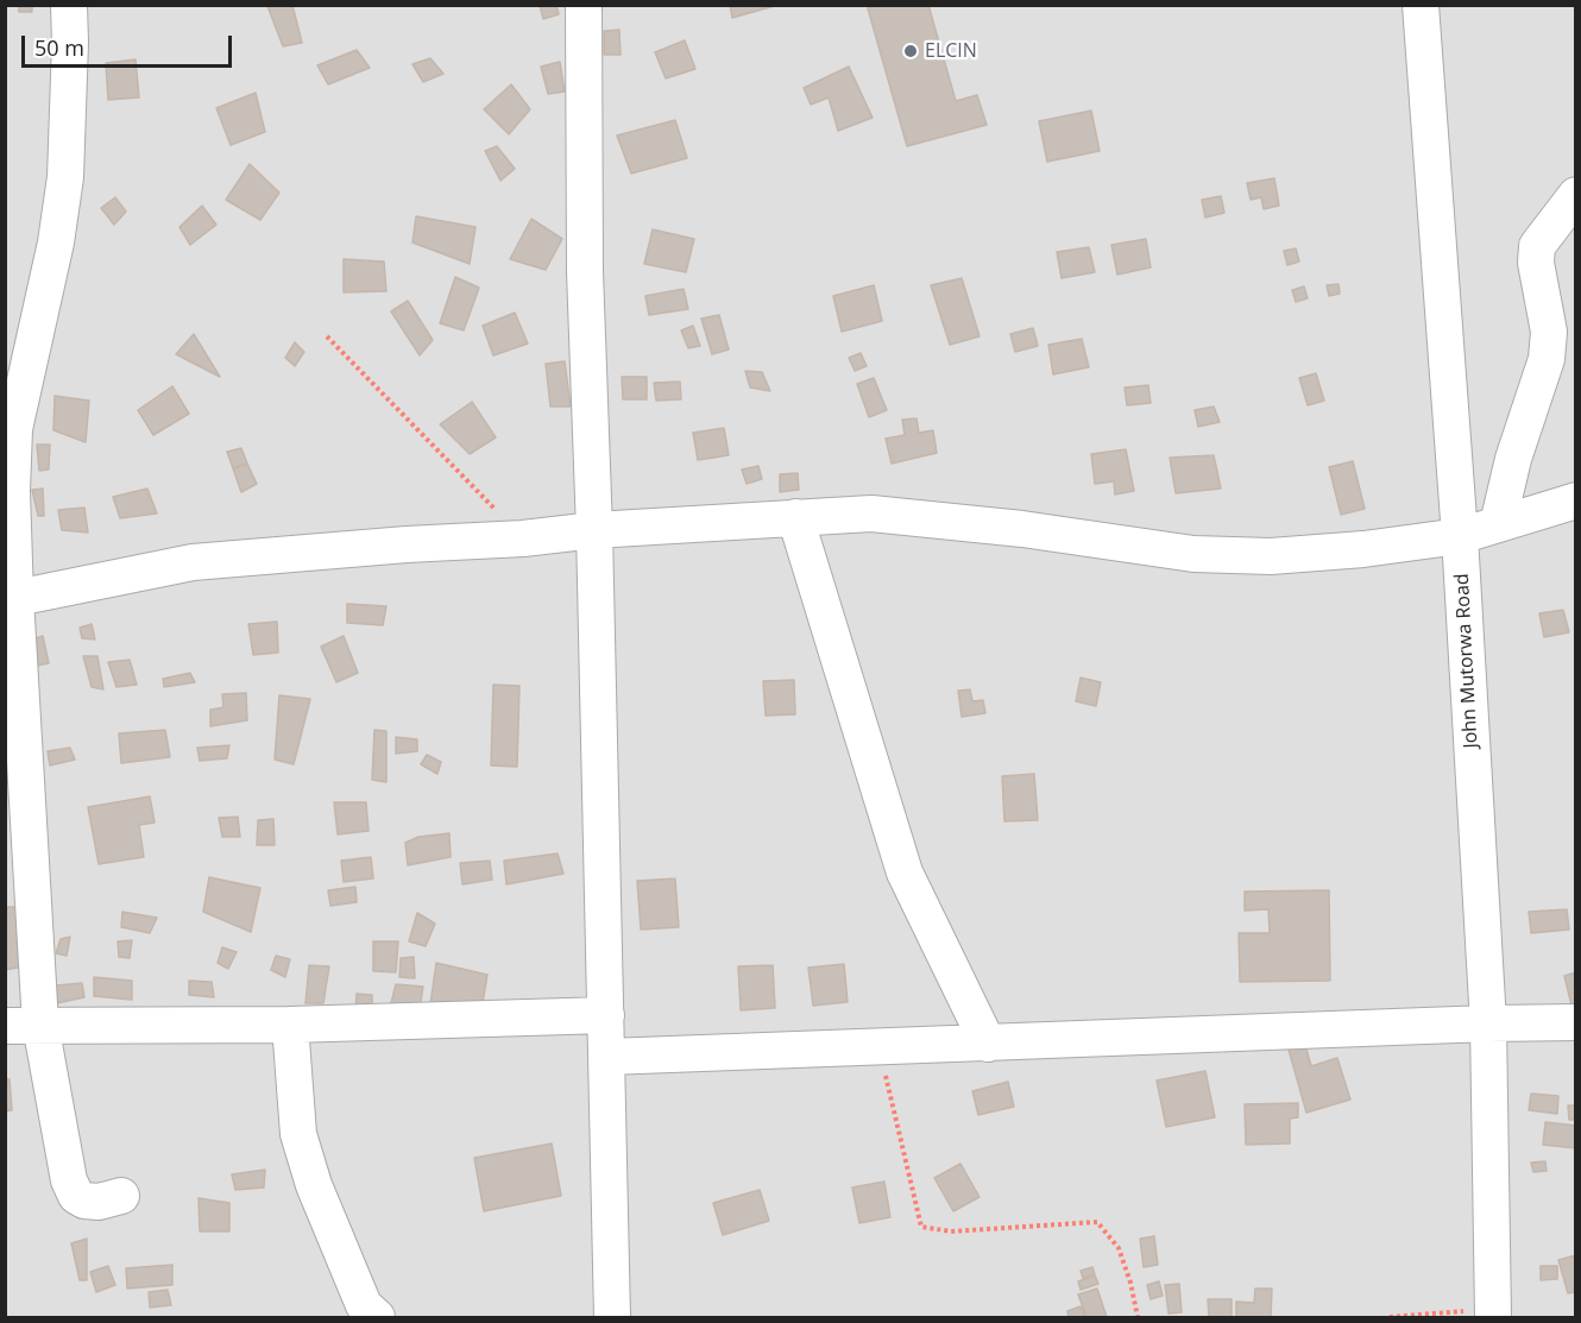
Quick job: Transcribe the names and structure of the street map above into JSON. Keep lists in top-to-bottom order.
{
  "streets": {
    "street": ["John Mutorwa Road"]
  },
  "places": ["ELCIN"],
  "scale_bar": "50 m"
}
